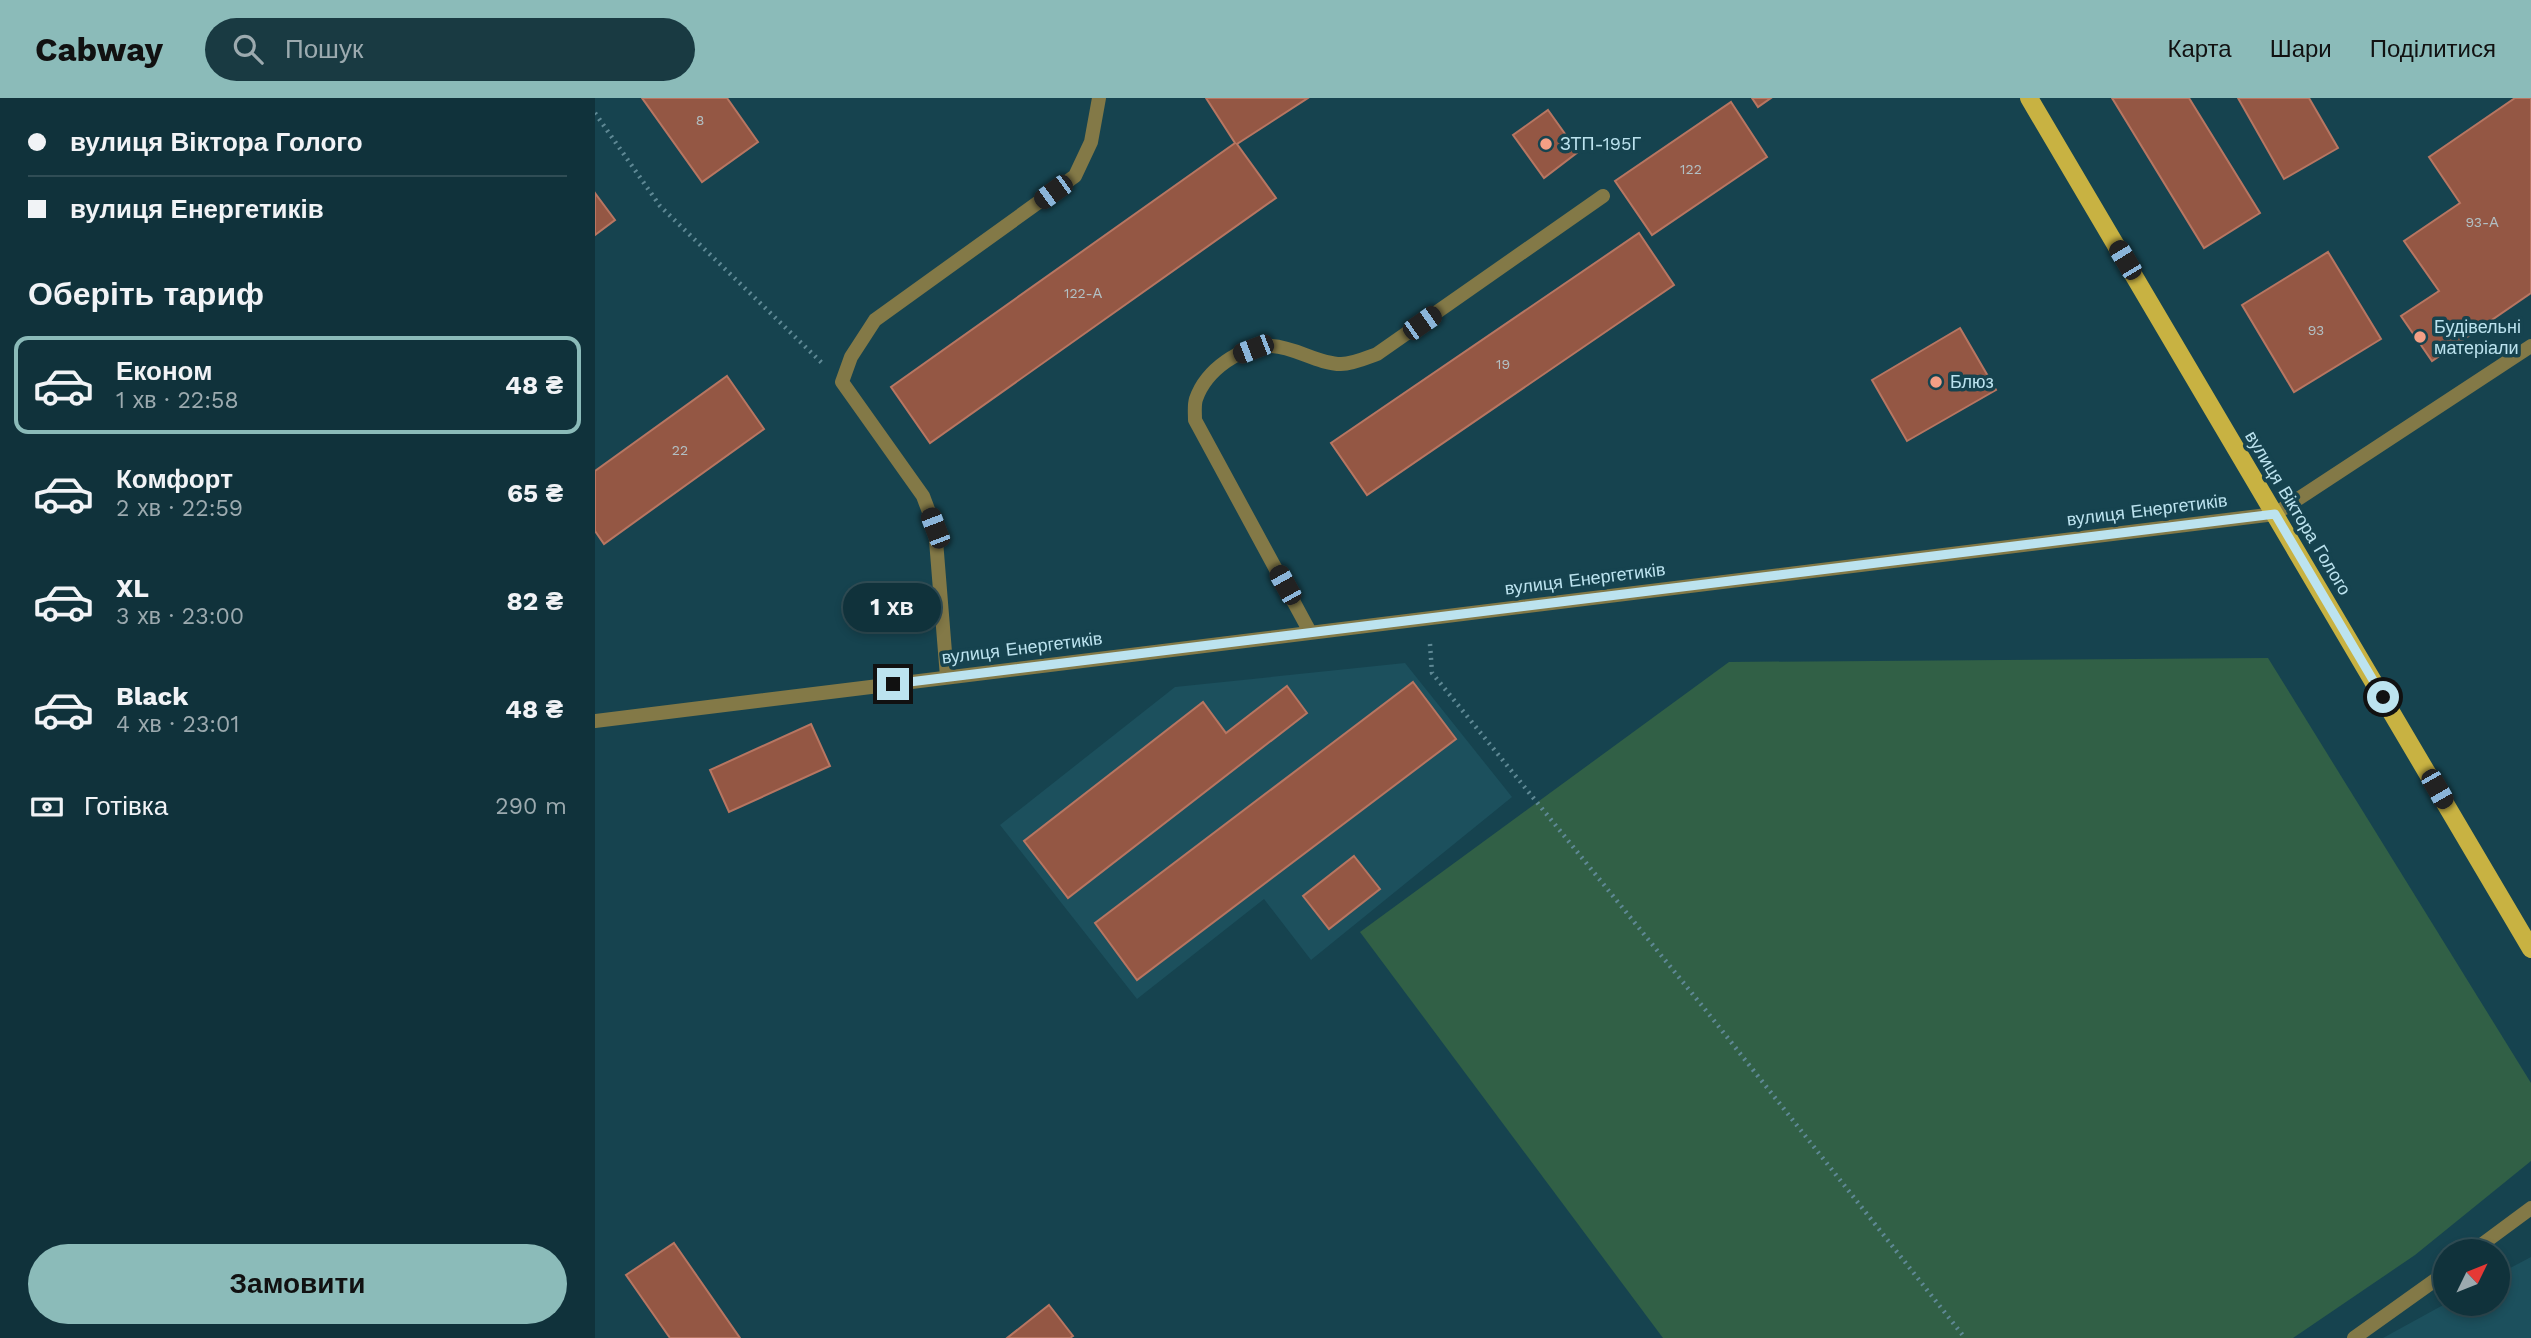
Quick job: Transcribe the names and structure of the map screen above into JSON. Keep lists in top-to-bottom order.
{
  "streets": {
    "main road": ["вулиця Віктора Голого"],
    "street": ["вулиця Енергетиків"]
  },
  "crossings": [
    ["вулиця Енергетиків", "вулиця Віктора Голого"]
  ],
  "places": ["ЗТП-195Г", "Будівельні матеріали", "Блюз"],
  "house_numbers": [
    "8",
    "122",
    "93-А",
    "122-А",
    "93",
    "19",
    "22"
  ],
  "north": "top right",
  "page": {
    "header": "Cabway",
    "search": "Пошук",
    "nav": ["Карта", "Шари", "Поділитися"],
    "banner": ["вулиця Віктора Голого", "вулиця Енергетиків"],
    "heading": "Оберіть тариф",
    "list": [
      {
        "name": "Економ",
        "note": "1 хв · 22:58",
        "value": "48 ₴"
      },
      {
        "name": "Комфорт",
        "note": "2 хв · 22:59",
        "value": "65 ₴"
      },
      {
        "name": "XL",
        "note": "3 хв · 23:00",
        "value": "82 ₴"
      },
      {
        "name": "Black",
        "note": "4 хв · 23:01",
        "value": "48 ₴"
      }
    ],
    "bubble": "1 хв",
    "pay": ["Готівка", "290 m"],
    "buttons": "Замовити"
  }
}
